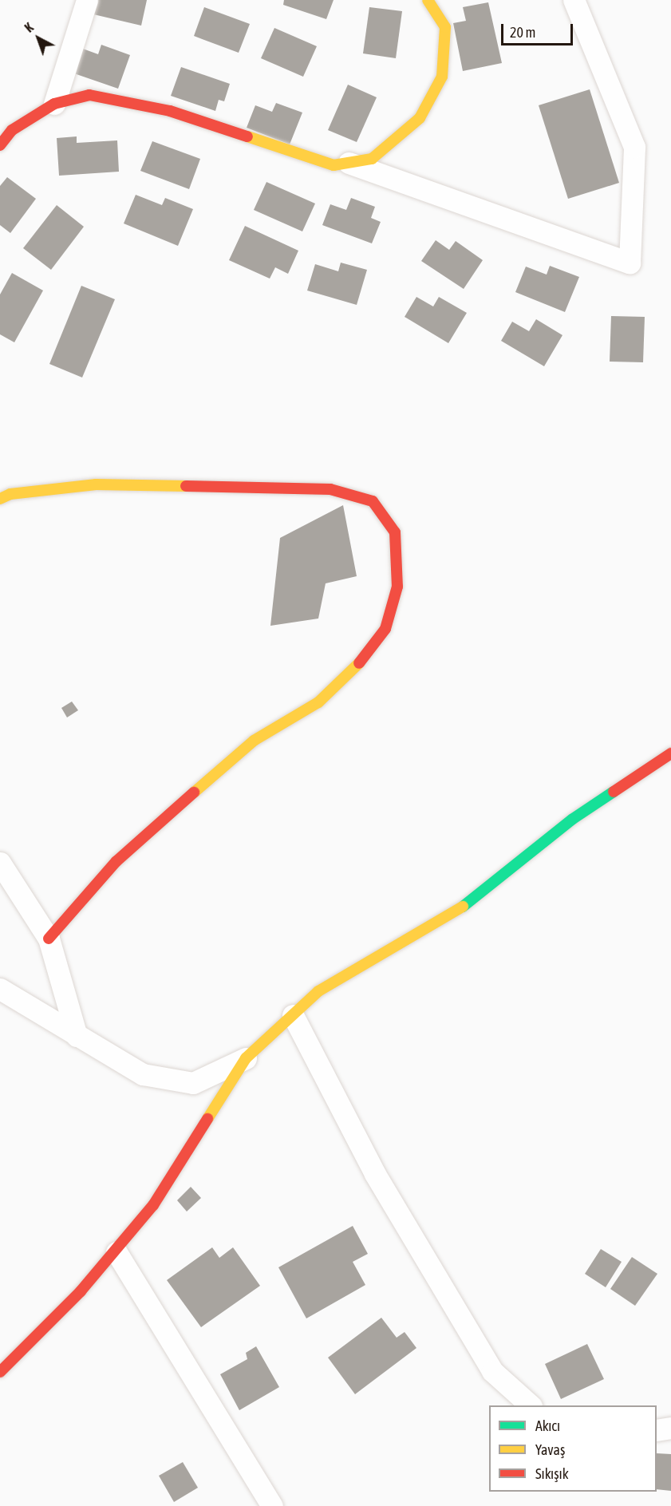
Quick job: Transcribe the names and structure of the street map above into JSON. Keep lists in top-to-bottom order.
{
  "legend": ["Akıcı", "Yavaş", "Sıkışık"],
  "scale_bar": "20 m",
  "north": "top left"
}
